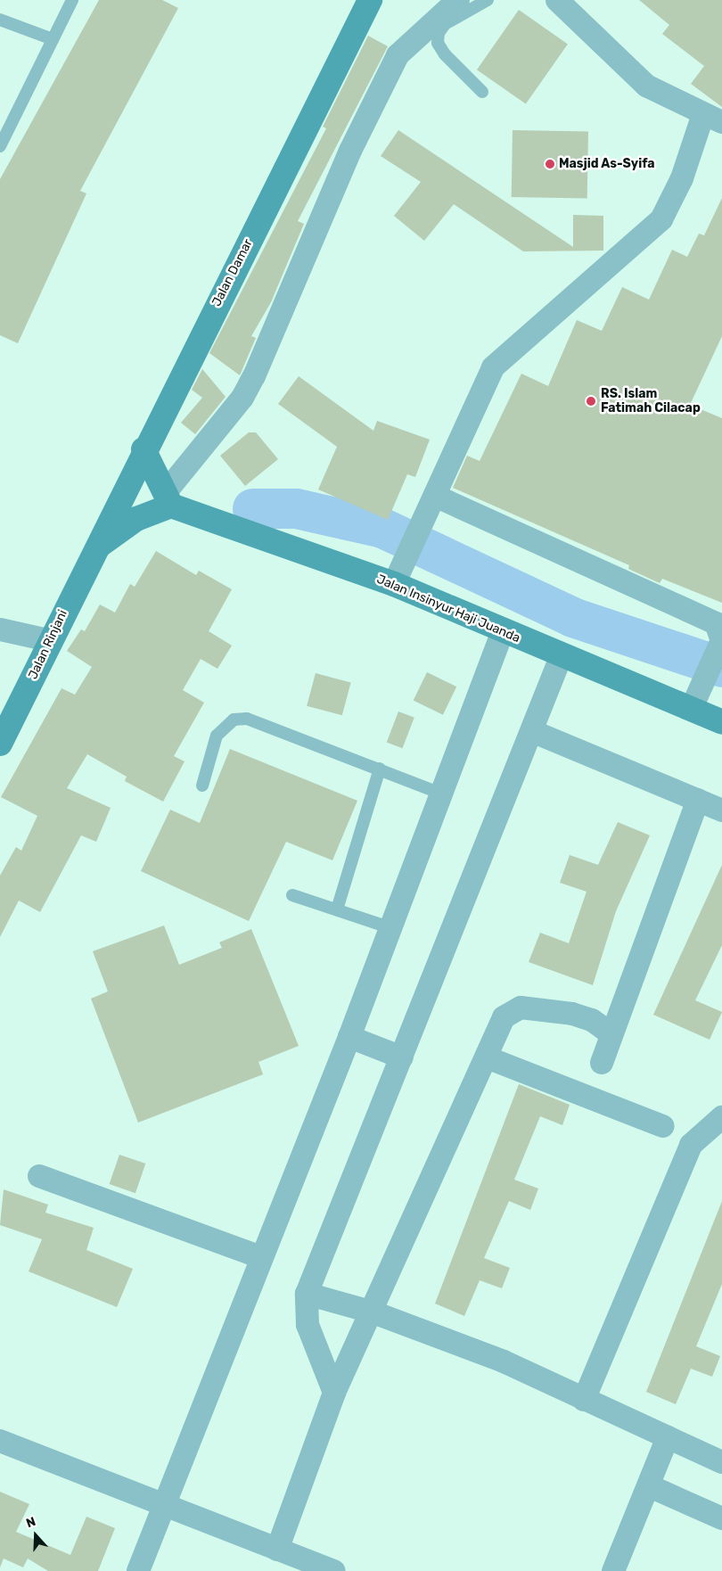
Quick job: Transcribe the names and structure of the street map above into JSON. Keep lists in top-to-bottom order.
{
  "streets": {
    "street": ["Jalan Damar", "Jalan Insinyur Haji Juanda", "Jalan Rinjani"]
  },
  "crossings": [
    ["Jalan Damar", "Jalan Rinjani"]
  ],
  "places": ["Masjid As-Syifa", "RS. Islam Fatimah Cilacap"],
  "north": "top"
}
